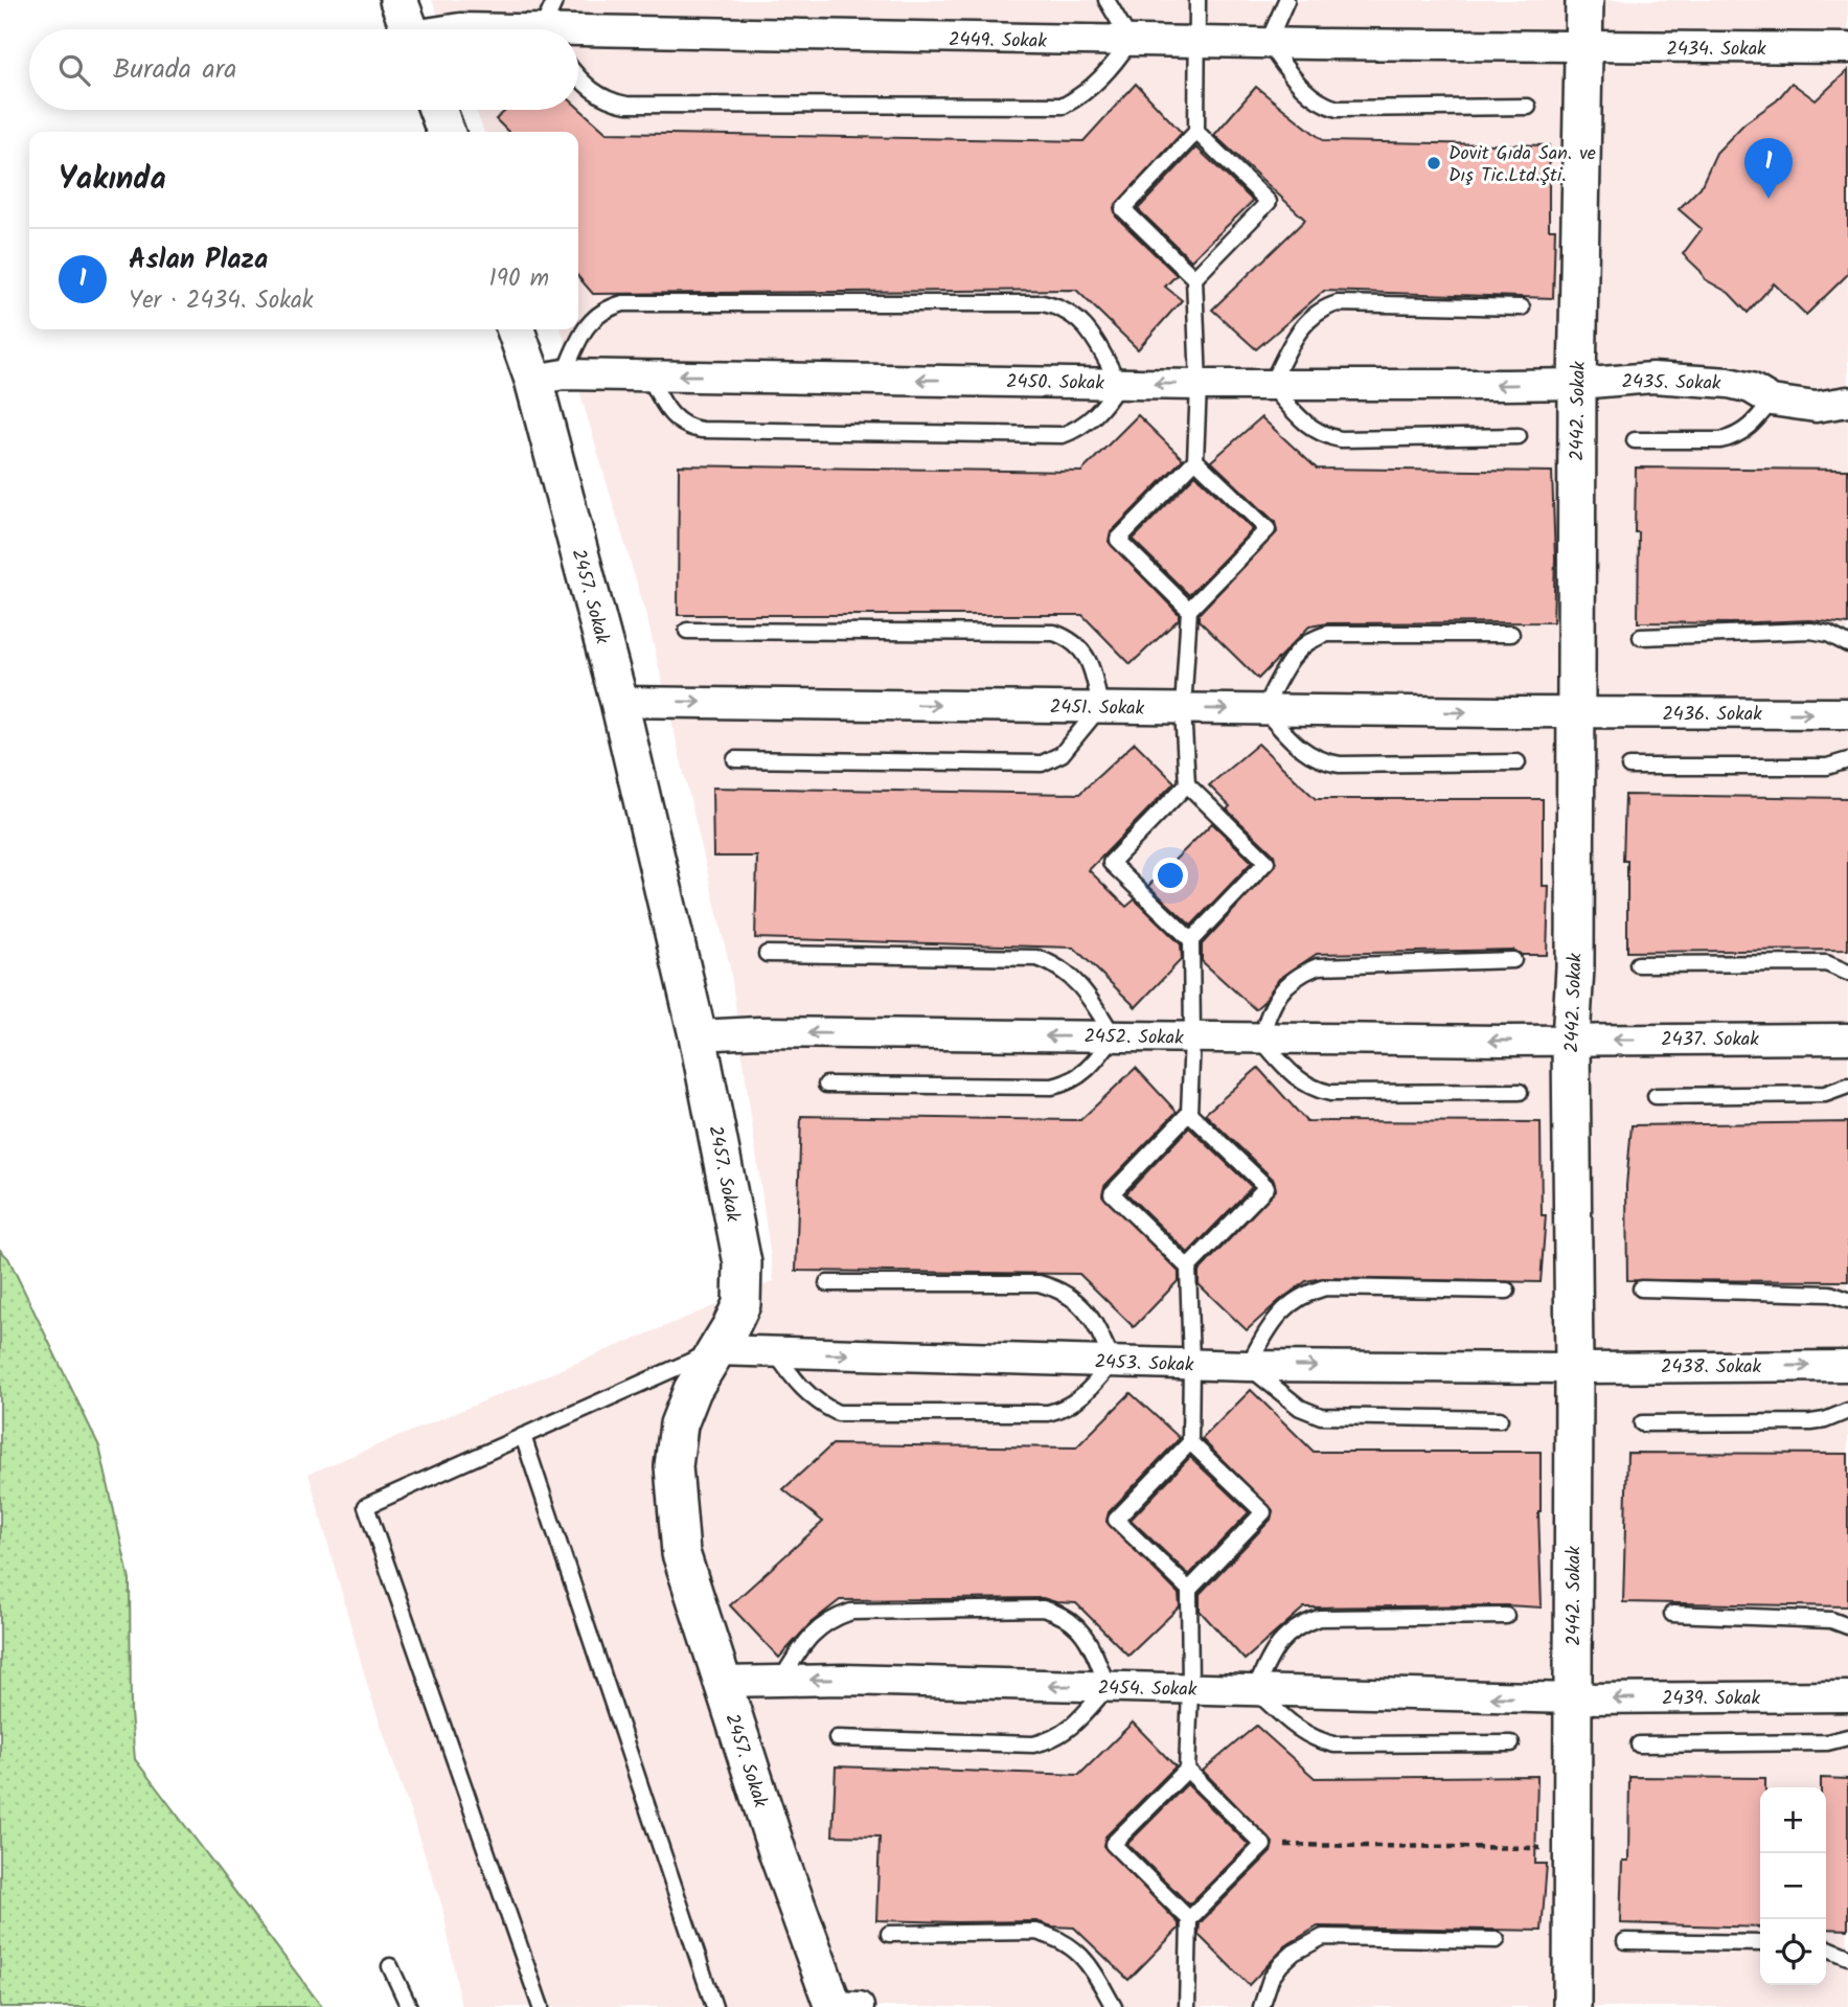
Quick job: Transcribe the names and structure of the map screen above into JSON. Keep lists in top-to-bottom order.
{
  "streets": {
    "street": [
      "2449. Sokak",
      "2434. Sokak",
      "2450. Sokak",
      "2435. Sokak",
      "2442. Sokak",
      "2457. Sokak",
      "2451. Sokak",
      "2436. Sokak",
      "2452. Sokak",
      "2437. Sokak",
      "2453. Sokak",
      "2438. Sokak",
      "2454. Sokak",
      "2439. Sokak"
    ]
  },
  "crossings": [
    ["2449. Sokak", "2434. Sokak"],
    ["2449. Sokak", "2442. Sokak"],
    ["2434. Sokak", "2442. Sokak"],
    ["2450. Sokak", "2435. Sokak"],
    ["2450. Sokak", "2442. Sokak"],
    ["2450. Sokak", "2457. Sokak"],
    ["2435. Sokak", "2442. Sokak"],
    ["2442. Sokak", "2451. Sokak"],
    ["2442. Sokak", "2436. Sokak"],
    ["2442. Sokak", "2452. Sokak"],
    ["2442. Sokak", "2437. Sokak"],
    ["2442. Sokak", "2453. Sokak"],
    ["2442. Sokak", "2438. Sokak"],
    ["2442. Sokak", "2454. Sokak"],
    ["2442. Sokak", "2439. Sokak"],
    ["2457. Sokak", "2451. Sokak"],
    ["2457. Sokak", "2452. Sokak"],
    ["2457. Sokak", "2453. Sokak"],
    ["2457. Sokak", "2454. Sokak"],
    ["2451. Sokak", "2436. Sokak"],
    ["2452. Sokak", "2437. Sokak"],
    ["2453. Sokak", "2438. Sokak"],
    ["2454. Sokak", "2439. Sokak"]
  ],
  "one_way": [
    "2450. Sokak",
    "2451. Sokak",
    "2436. Sokak",
    "2452. Sokak",
    "2437. Sokak",
    "2453. Sokak",
    "2438. Sokak",
    "2454. Sokak",
    "2439. Sokak"
  ],
  "places": ["Dovit Gıda San. ve Dış Tic.Ltd.Şti."],
  "page": {
    "search": "Burada ara",
    "heading": "Yakında",
    "pins": "1",
    "list": [
      {
        "mark": "1",
        "name": "Aslan Plaza",
        "note": "Yer · 2434. Sokak",
        "value": "190 m"
      }
    ],
    "map_buttons": ["+", "−"]
  }
}
